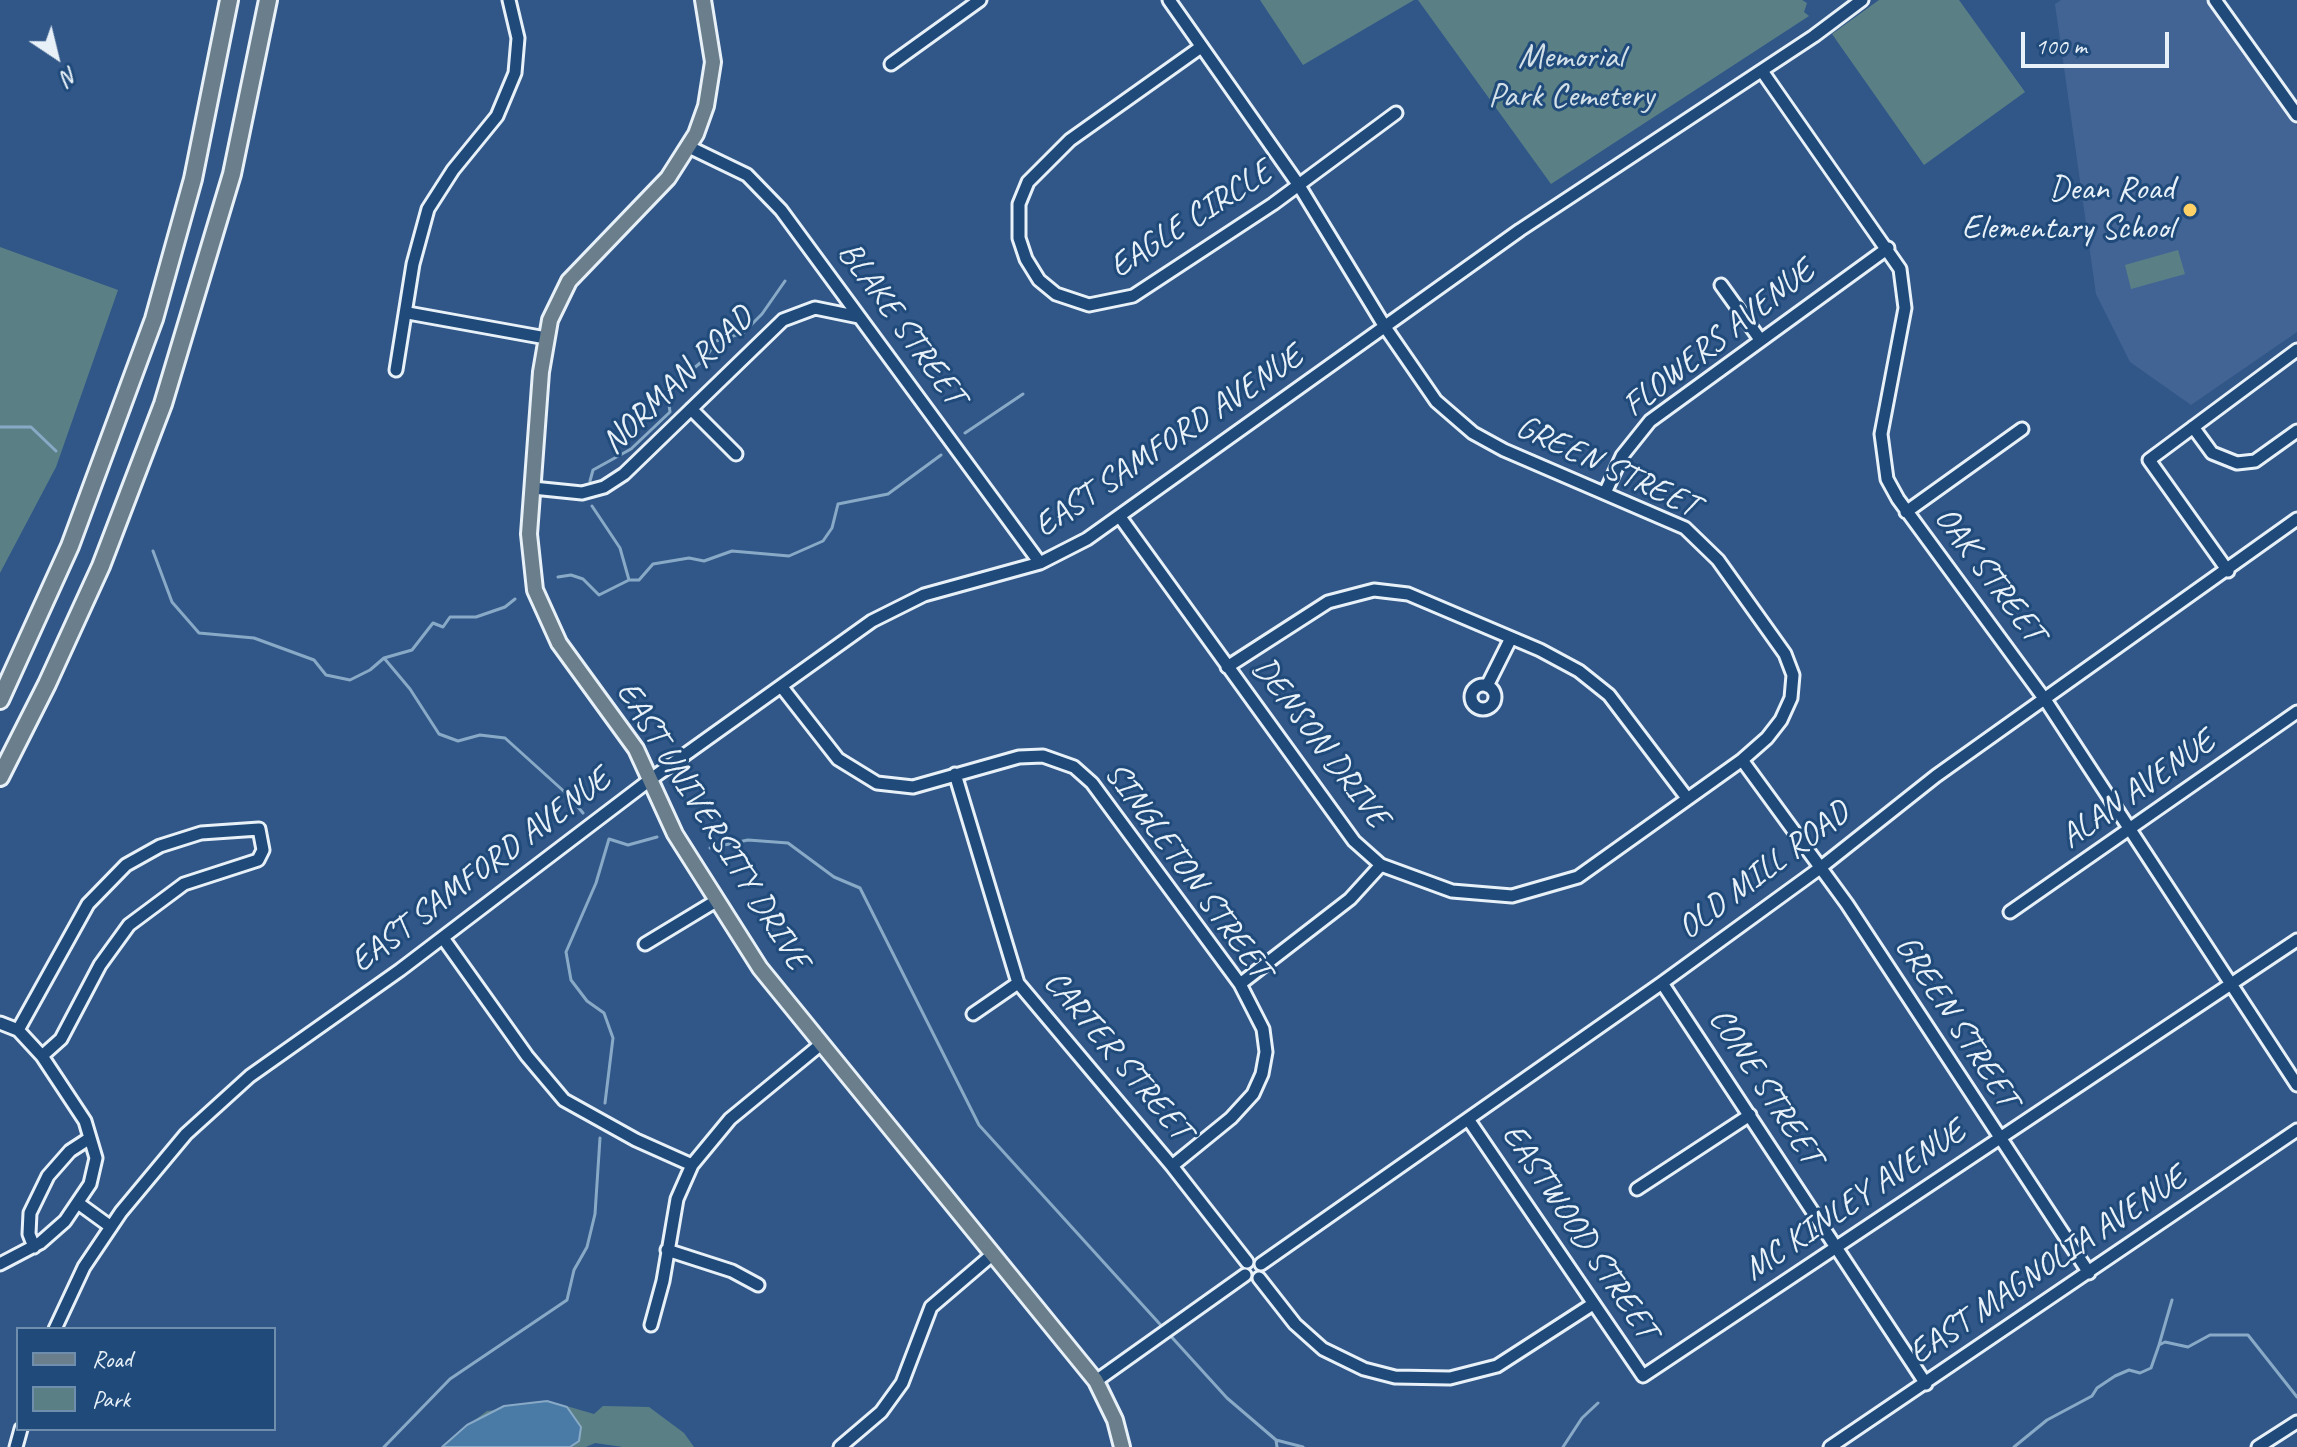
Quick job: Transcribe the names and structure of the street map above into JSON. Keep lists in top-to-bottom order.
{
  "streets": {
    "main road": ["EAST UNIVERSITY DRIVE"],
    "street": [
      "EAGLE CIRCLE",
      "BLAKE STREET",
      "FLOWERS AVENUE",
      "NORMAN ROAD",
      "EAST SAMFORD AVENUE",
      "GREEN STREET",
      "OAK STREET",
      "DENSON DRIVE",
      "ALAN AVENUE",
      "SINGLETON STREET",
      "OLD MILL ROAD",
      "CARTER STREET",
      "CONE STREET",
      "MC KINLEY AVENUE",
      "EASTWOOD STREET",
      "EAST MAGNOLIA AVENUE"
    ]
  },
  "crossings": [
    ["EAGLE CIRCLE", "GREEN STREET"],
    ["BLAKE STREET", "NORMAN ROAD"],
    ["BLAKE STREET", "EAST SAMFORD AVENUE"],
    ["BLAKE STREET", "EAST UNIVERSITY DRIVE"],
    ["FLOWERS AVENUE", "GREEN STREET"],
    ["FLOWERS AVENUE", "OAK STREET"],
    ["NORMAN ROAD", "EAST UNIVERSITY DRIVE"],
    ["EAST SAMFORD AVENUE", "GREEN STREET"],
    ["EAST SAMFORD AVENUE", "OAK STREET"],
    ["EAST SAMFORD AVENUE", "DENSON DRIVE"],
    ["EAST SAMFORD AVENUE", "EAST UNIVERSITY DRIVE"],
    ["EAST SAMFORD AVENUE", "SINGLETON STREET"],
    ["GREEN STREET", "DENSON DRIVE"],
    ["GREEN STREET", "OLD MILL ROAD"],
    ["GREEN STREET", "MC KINLEY AVENUE"],
    ["GREEN STREET", "EAST MAGNOLIA AVENUE"],
    ["OAK STREET", "ALAN AVENUE"],
    ["OAK STREET", "OLD MILL ROAD"],
    ["OAK STREET", "MC KINLEY AVENUE"],
    ["SINGLETON STREET", "CARTER STREET"],
    ["OLD MILL ROAD", "CARTER STREET"],
    ["OLD MILL ROAD", "CONE STREET"],
    ["OLD MILL ROAD", "EASTWOOD STREET"],
    ["CONE STREET", "MC KINLEY AVENUE"],
    ["CONE STREET", "EAST MAGNOLIA AVENUE"],
    ["MC KINLEY AVENUE", "EASTWOOD STREET"]
  ],
  "parks": ["Memorial Park Cemetery"],
  "places": ["Dean Road Elementary School"],
  "legend": ["Road", "Park"],
  "scale_bar": "100 m",
  "north": "bottom right"
}
